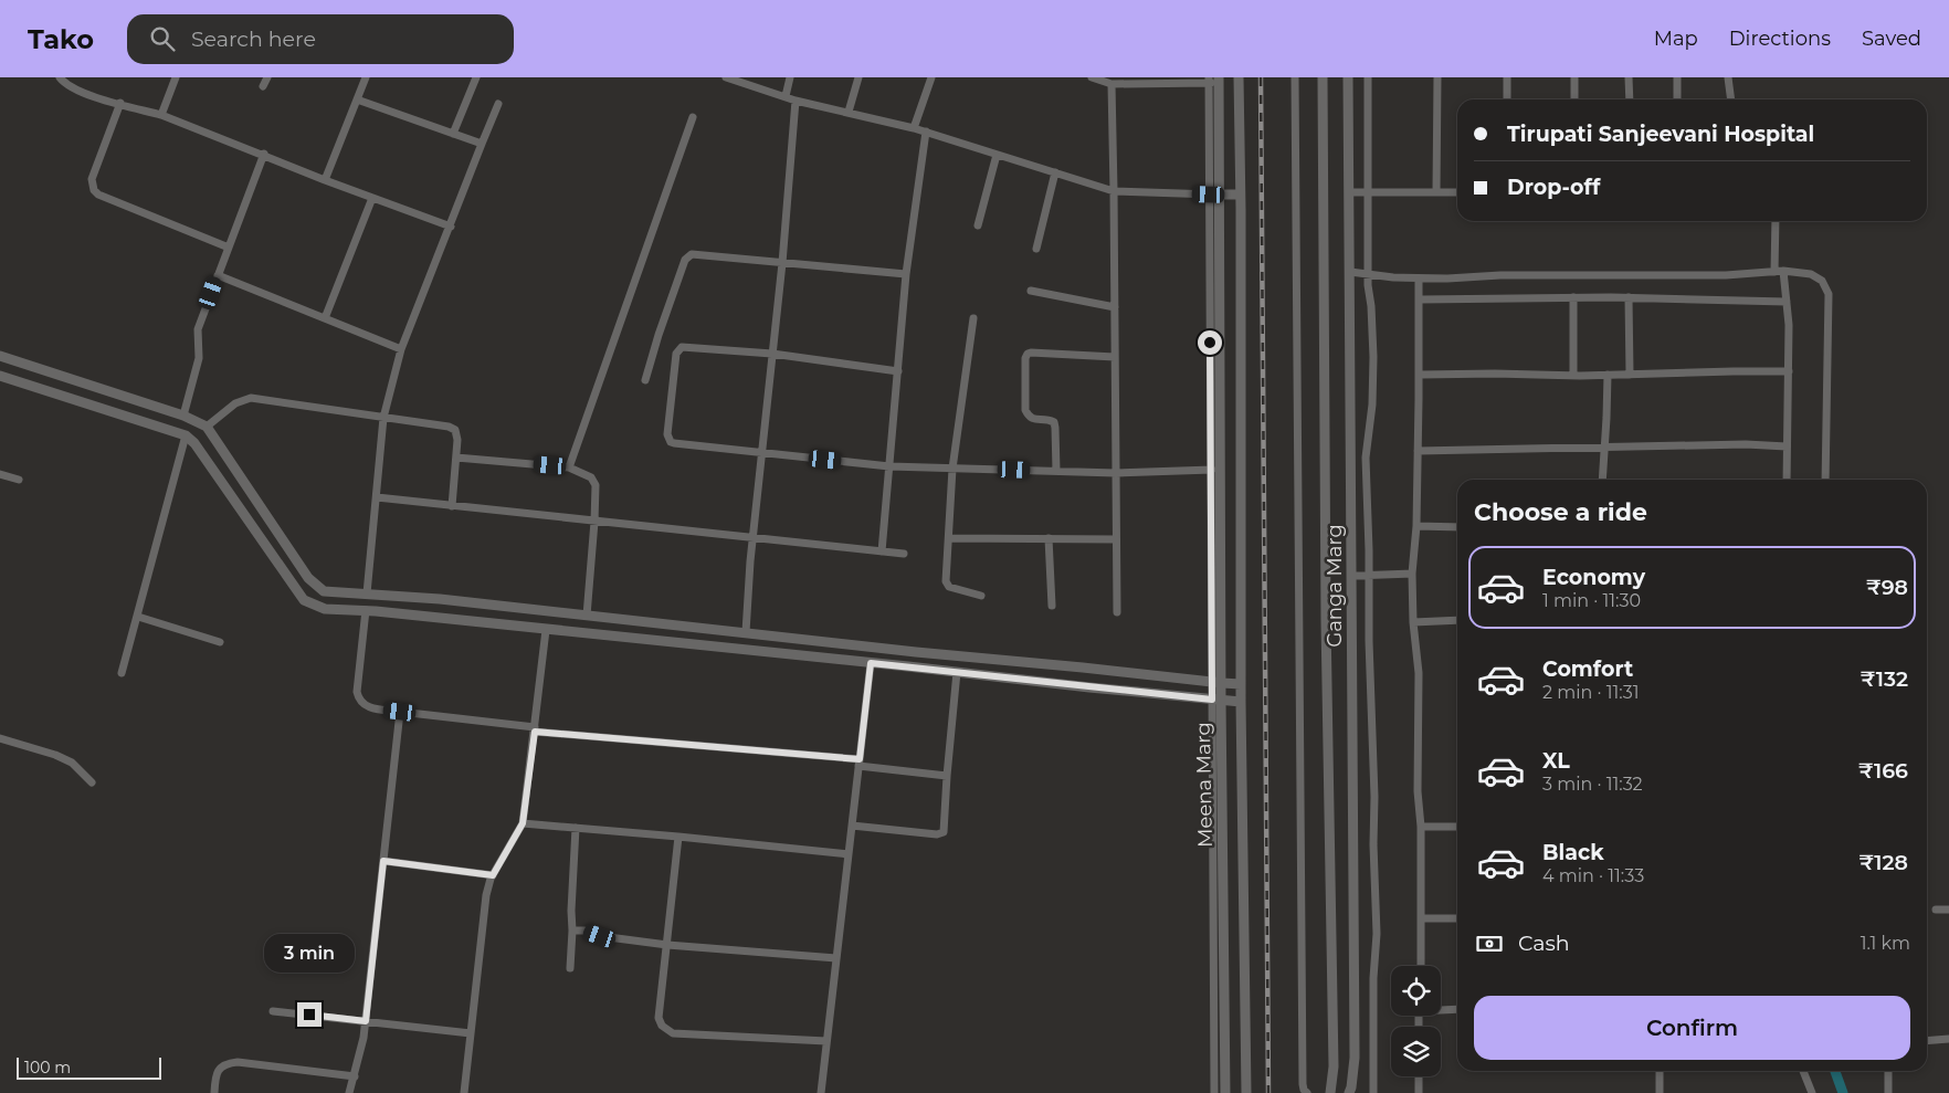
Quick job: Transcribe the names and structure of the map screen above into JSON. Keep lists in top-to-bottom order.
{
  "streets": {
    "street": ["Ganga Marg", "Meena Marg"]
  },
  "scale_bar": "100 m",
  "page": {
    "header": "Tako",
    "search": "Search here",
    "nav": ["Map", "Directions", "Saved"],
    "banner": ["Tirupati Sanjeevani Hospital", "Drop-off"],
    "heading": "Choose a ride",
    "list": [
      {
        "name": "Economy",
        "note": "1 min · 11:30",
        "value": "₹98"
      },
      {
        "name": "Comfort",
        "note": "2 min · 11:31",
        "value": "₹132"
      },
      {
        "name": "XL",
        "note": "3 min · 11:32",
        "value": "₹166"
      },
      {
        "name": "Black",
        "note": "4 min · 11:33",
        "value": "₹128"
      }
    ],
    "pay": ["Cash", "1.1 km"],
    "bubble": "3 min",
    "buttons": "Confirm",
    "scale": "100 m"
  }
}
